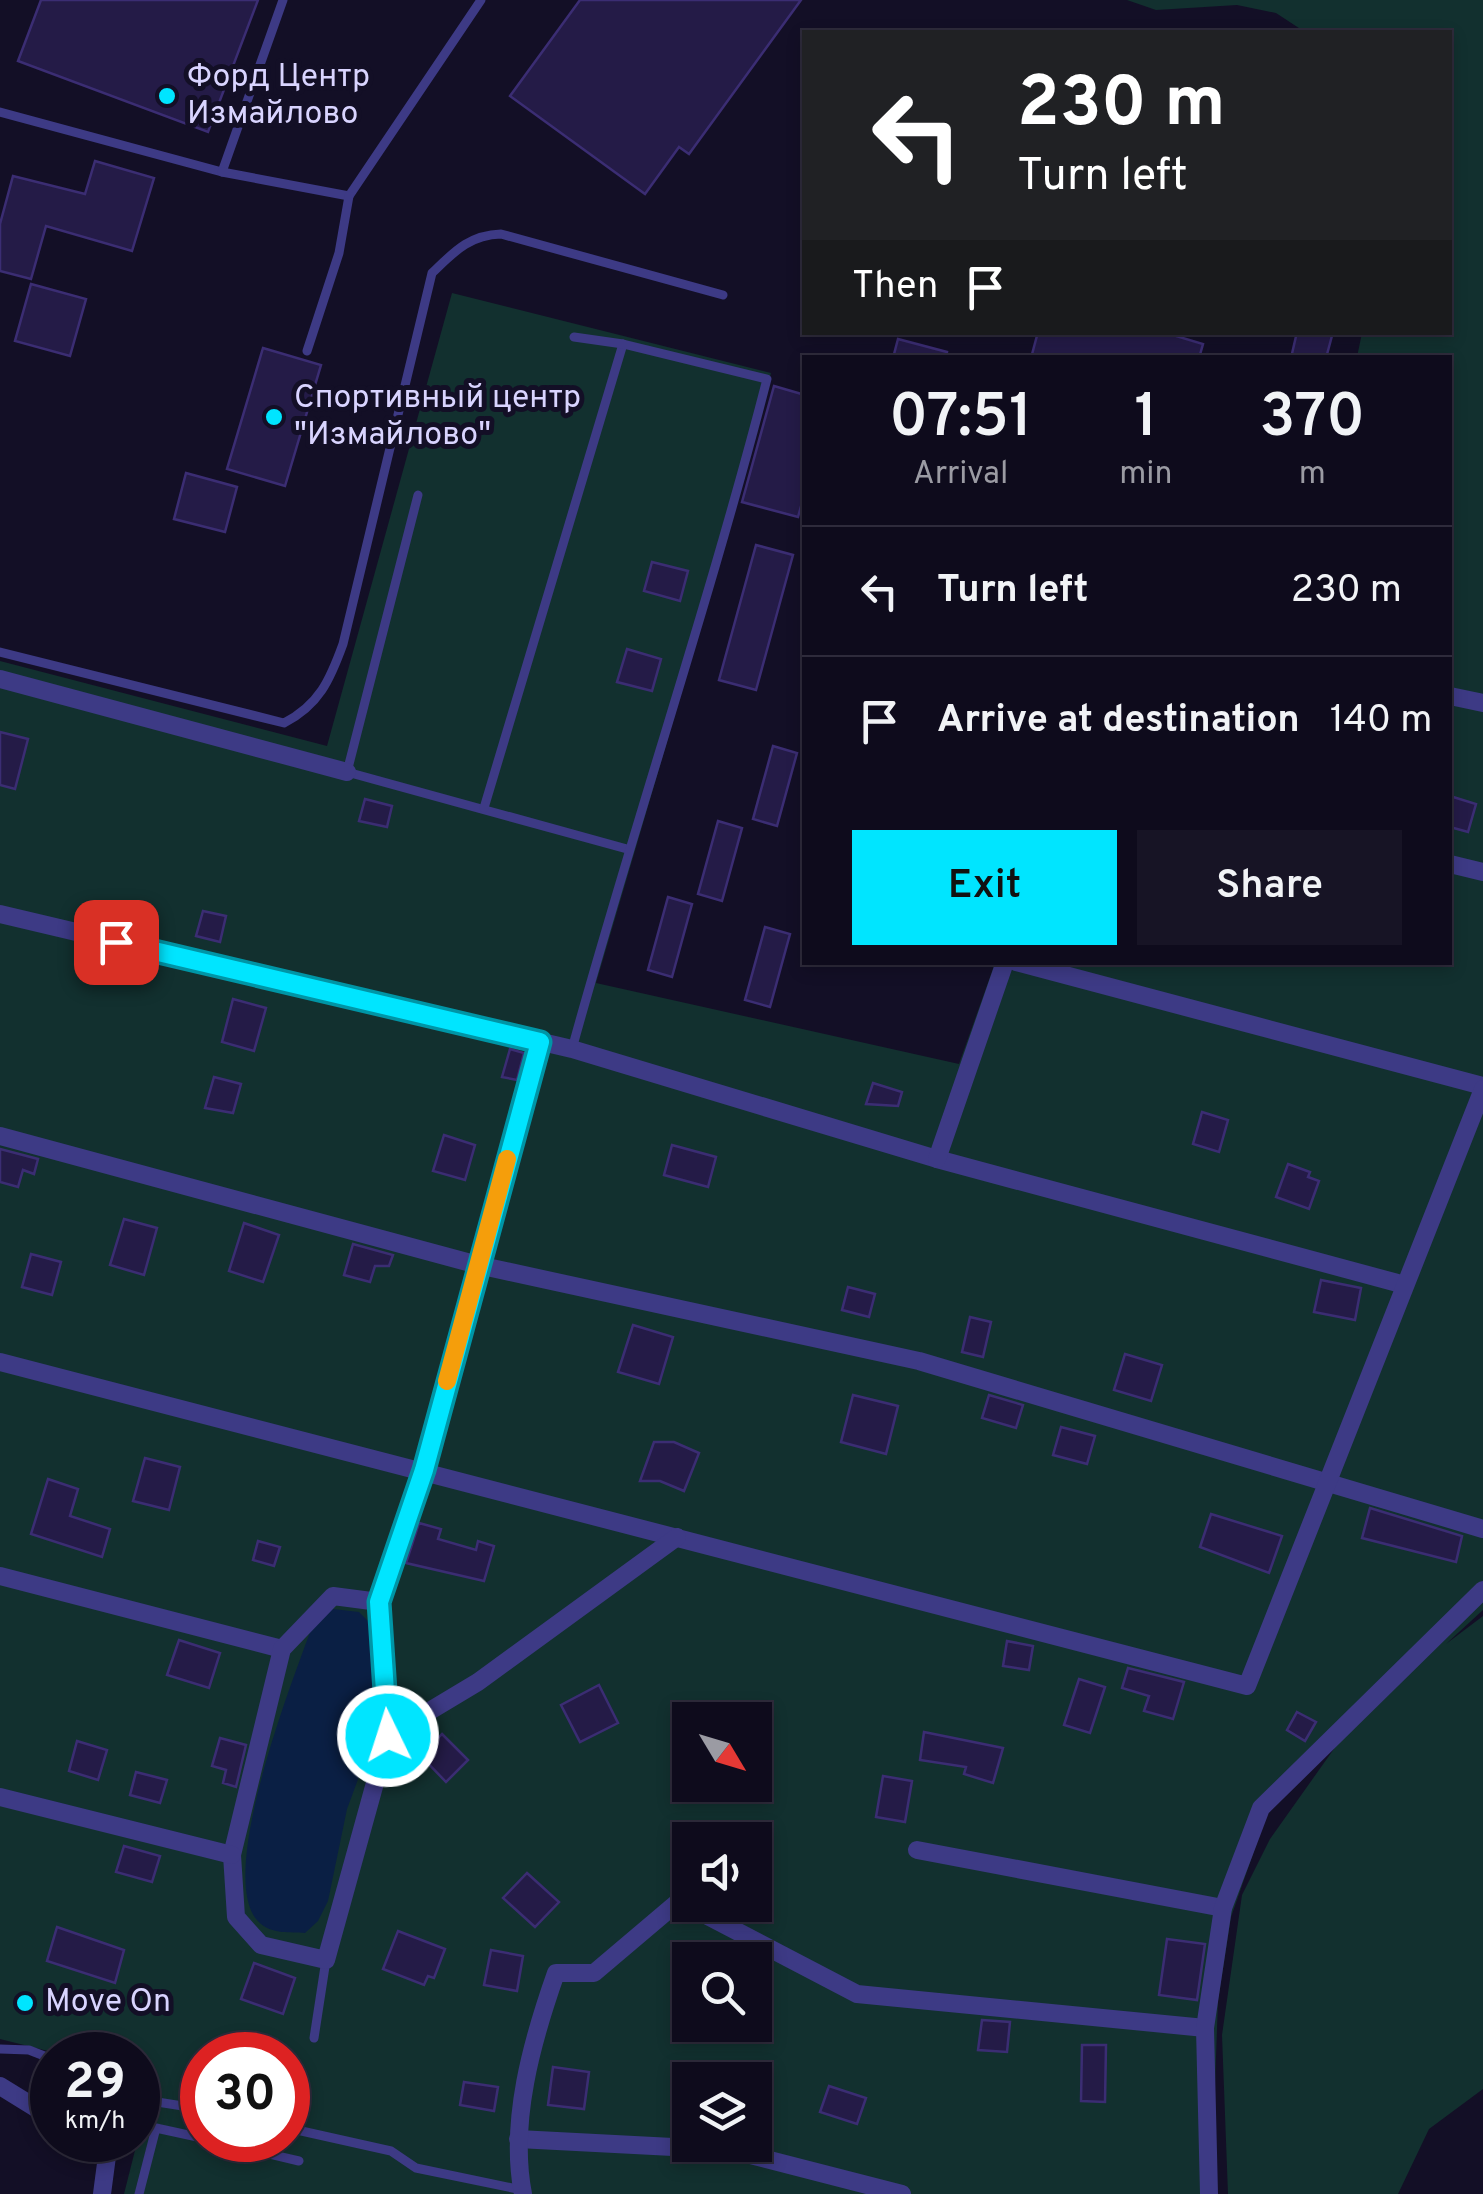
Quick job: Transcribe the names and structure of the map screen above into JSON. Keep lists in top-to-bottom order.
{
  "places": ["Форд Центр Измайлово", "Спортивный центр \"Измайлово\"", "Move On"],
  "north": "bottom right",
  "page": {
    "turn": ["230 m", "Turn left"],
    "then": "Then",
    "eta": [
      "07:51",
      "Arrival",
      "1",
      "min",
      "370",
      "m"
    ],
    "list": [
      {
        "name": "Turn left",
        "value": "230 m"
      },
      {
        "name": "Arrive at destination",
        "value": "140 m"
      }
    ],
    "buttons": ["Exit", "Share"],
    "speed": "29 km/h",
    "limit": "30"
  }
}
